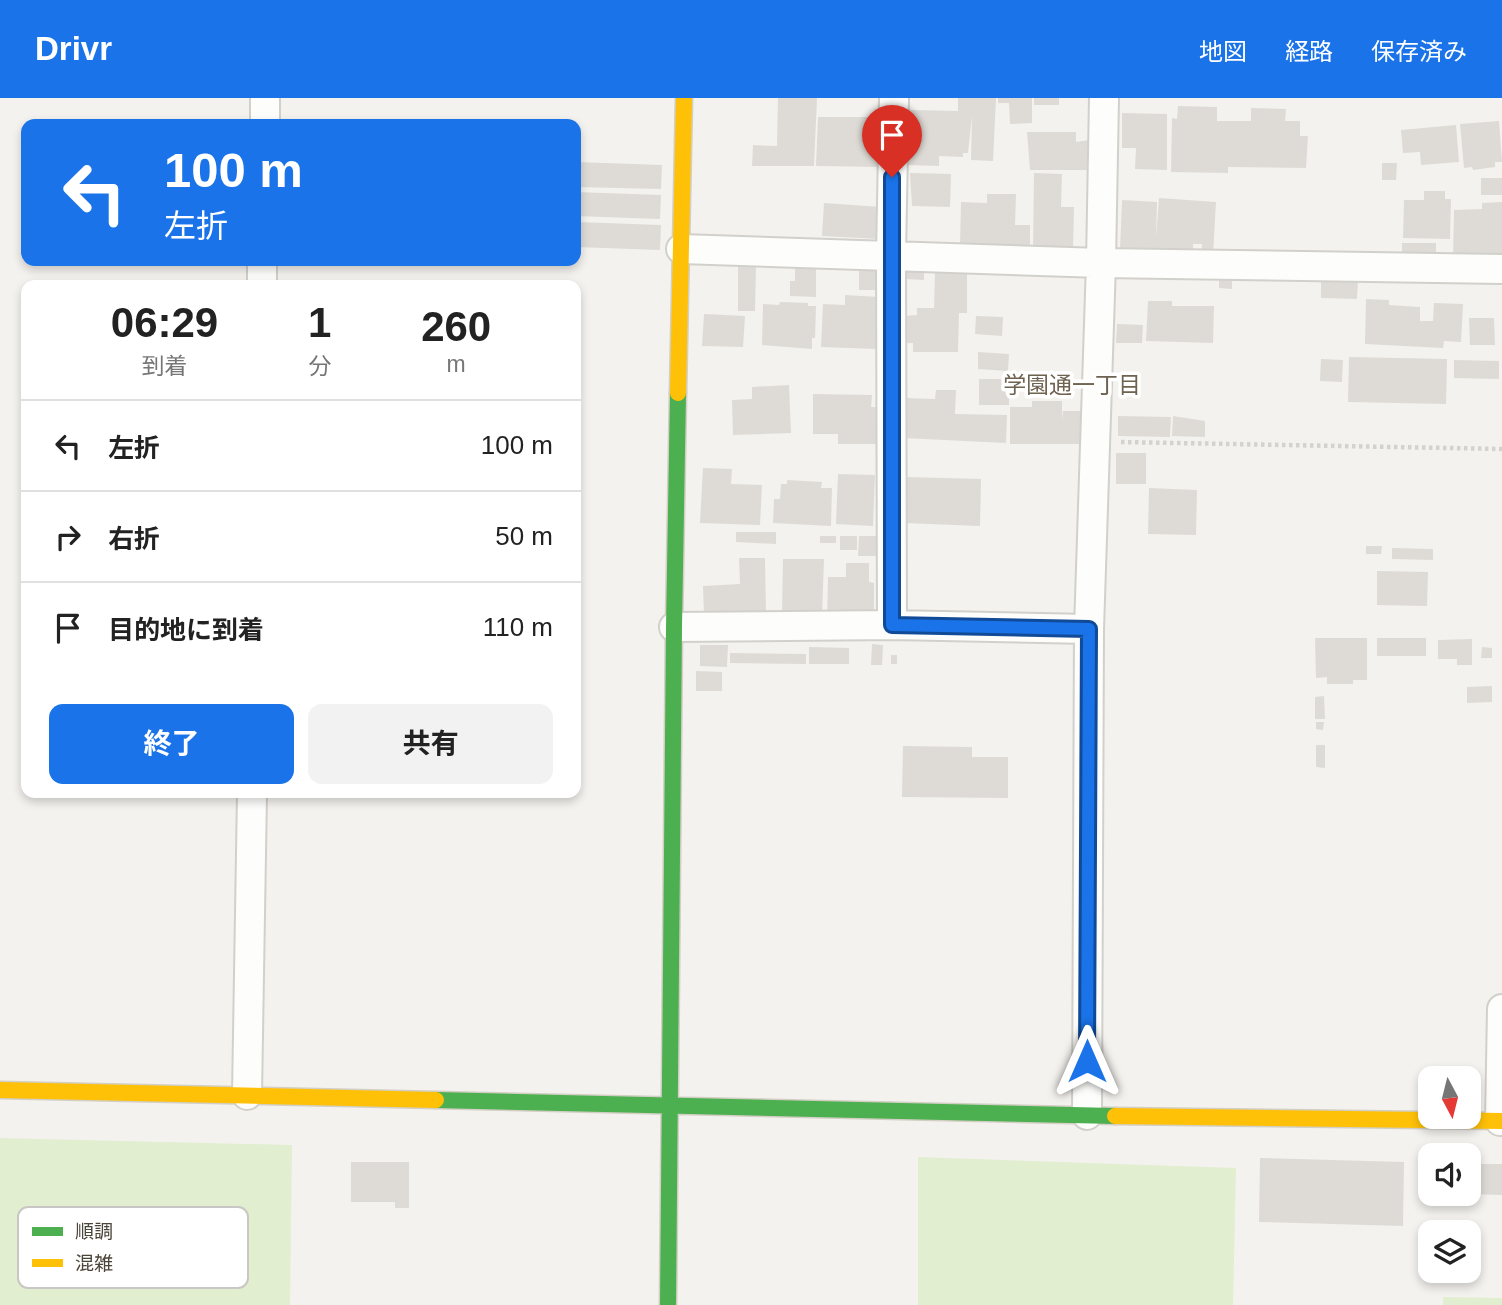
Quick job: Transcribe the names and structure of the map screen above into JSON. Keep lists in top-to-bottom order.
{
  "districts": ["学園通一丁目"],
  "legend": ["順調", "混雑"],
  "north": "bottom",
  "page": {
    "header": "Drivr",
    "nav": ["地図", "経路", "保存済み"],
    "turn": ["100 m", "左折"],
    "eta": [
      "06:29",
      "到着",
      "1",
      "分",
      "260",
      "m"
    ],
    "list": [
      {
        "name": "左折",
        "value": "100 m"
      },
      {
        "name": "右折",
        "value": "50 m"
      },
      {
        "name": "目的地に到着",
        "value": "110 m"
      }
    ],
    "buttons": ["終了", "共有"]
  }
}
